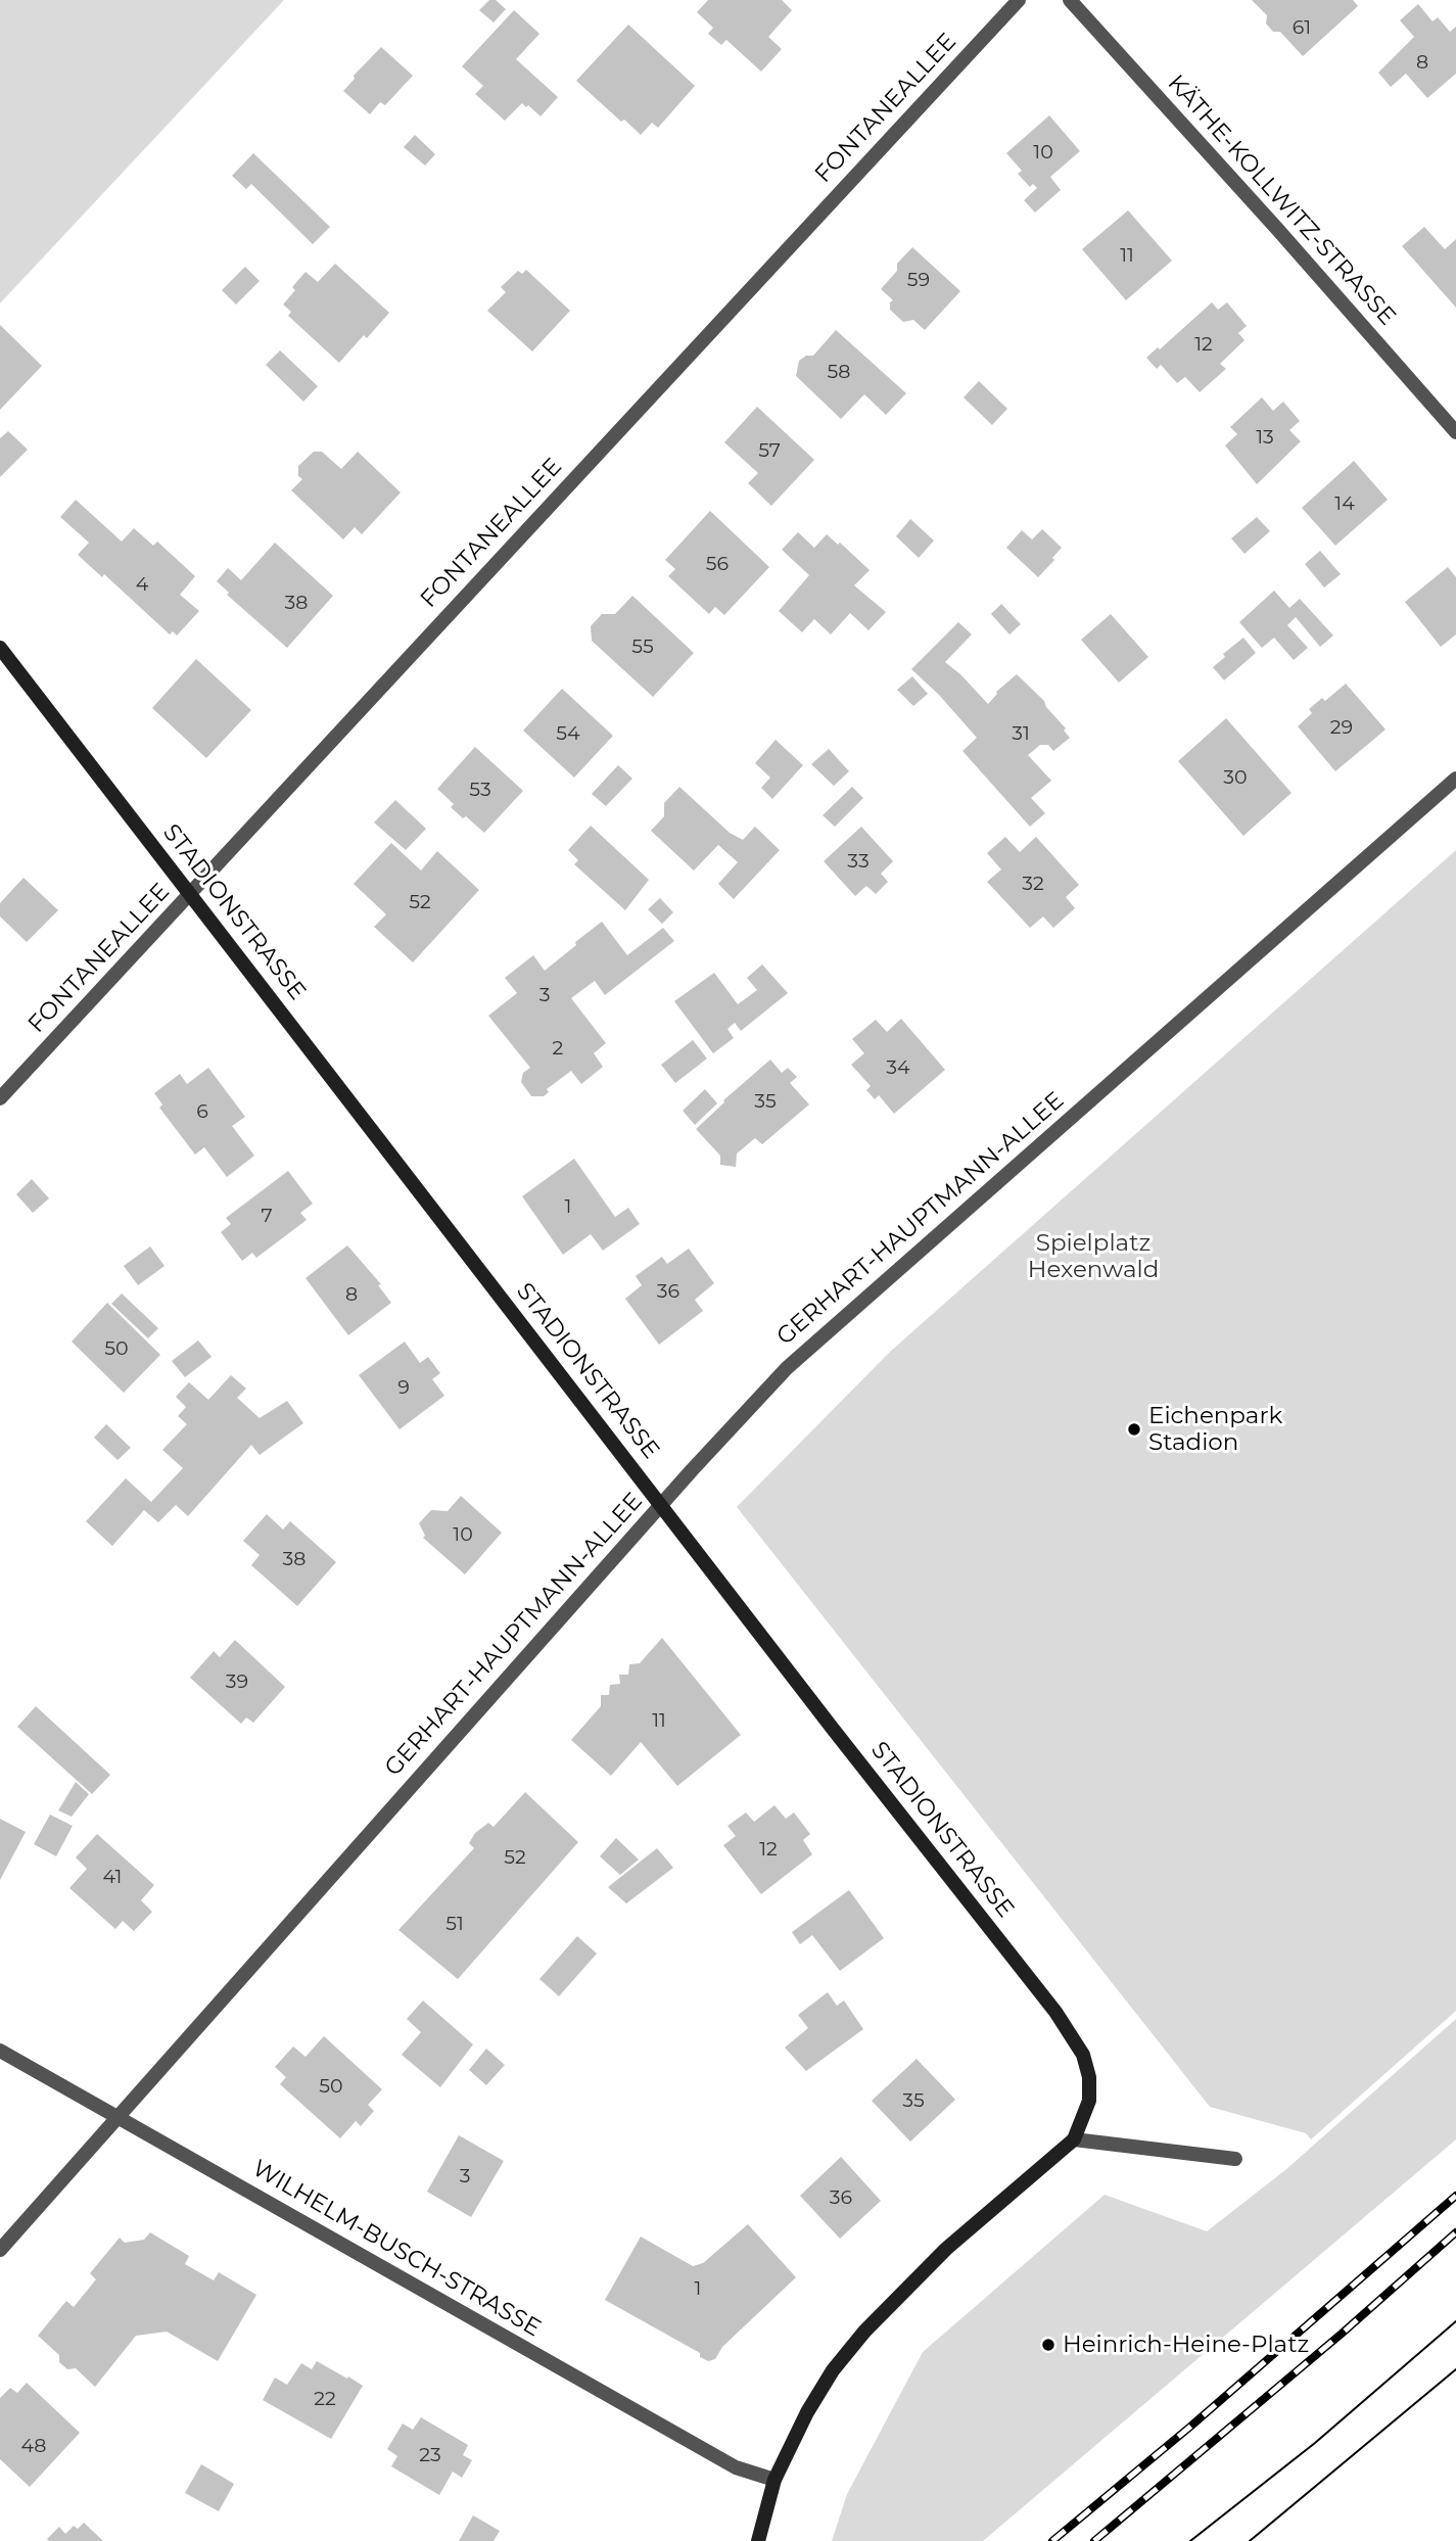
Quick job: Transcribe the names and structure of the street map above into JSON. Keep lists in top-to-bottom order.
{
  "streets": {
    "street": [
      "FONTANEALLEE",
      "KÄTHE-KOLLWITZ-STRASSE",
      "STADIONSTRASSE",
      "GERHART-HAUPTMANN-ALLEE",
      "WILHELM-BUSCH-STRASSE"
    ]
  },
  "crossings": [
    ["FONTANEALLEE", "STADIONSTRASSE"],
    ["STADIONSTRASSE", "GERHART-HAUPTMANN-ALLEE"],
    ["GERHART-HAUPTMANN-ALLEE", "WILHELM-BUSCH-STRASSE"]
  ],
  "parks": ["Spielplatz Hexenwald"],
  "places": ["Eichenpark Stadion", "Heinrich-Heine-Platz"],
  "house_numbers": [
    "61",
    "8",
    "10",
    "11",
    "59",
    "12",
    "58",
    "13",
    "57",
    "14",
    "56",
    "4",
    "38",
    "55",
    "29",
    "54",
    "31",
    "30",
    "53",
    "33",
    "32",
    "52",
    "3",
    "2",
    "34",
    "35",
    "6",
    "1",
    "7",
    "36",
    "8",
    "50",
    "9",
    "10",
    "38",
    "39",
    "11",
    "12",
    "52",
    "41",
    "51",
    "50",
    "35",
    "3",
    "36",
    "1",
    "22",
    "48",
    "23"
  ]
}
